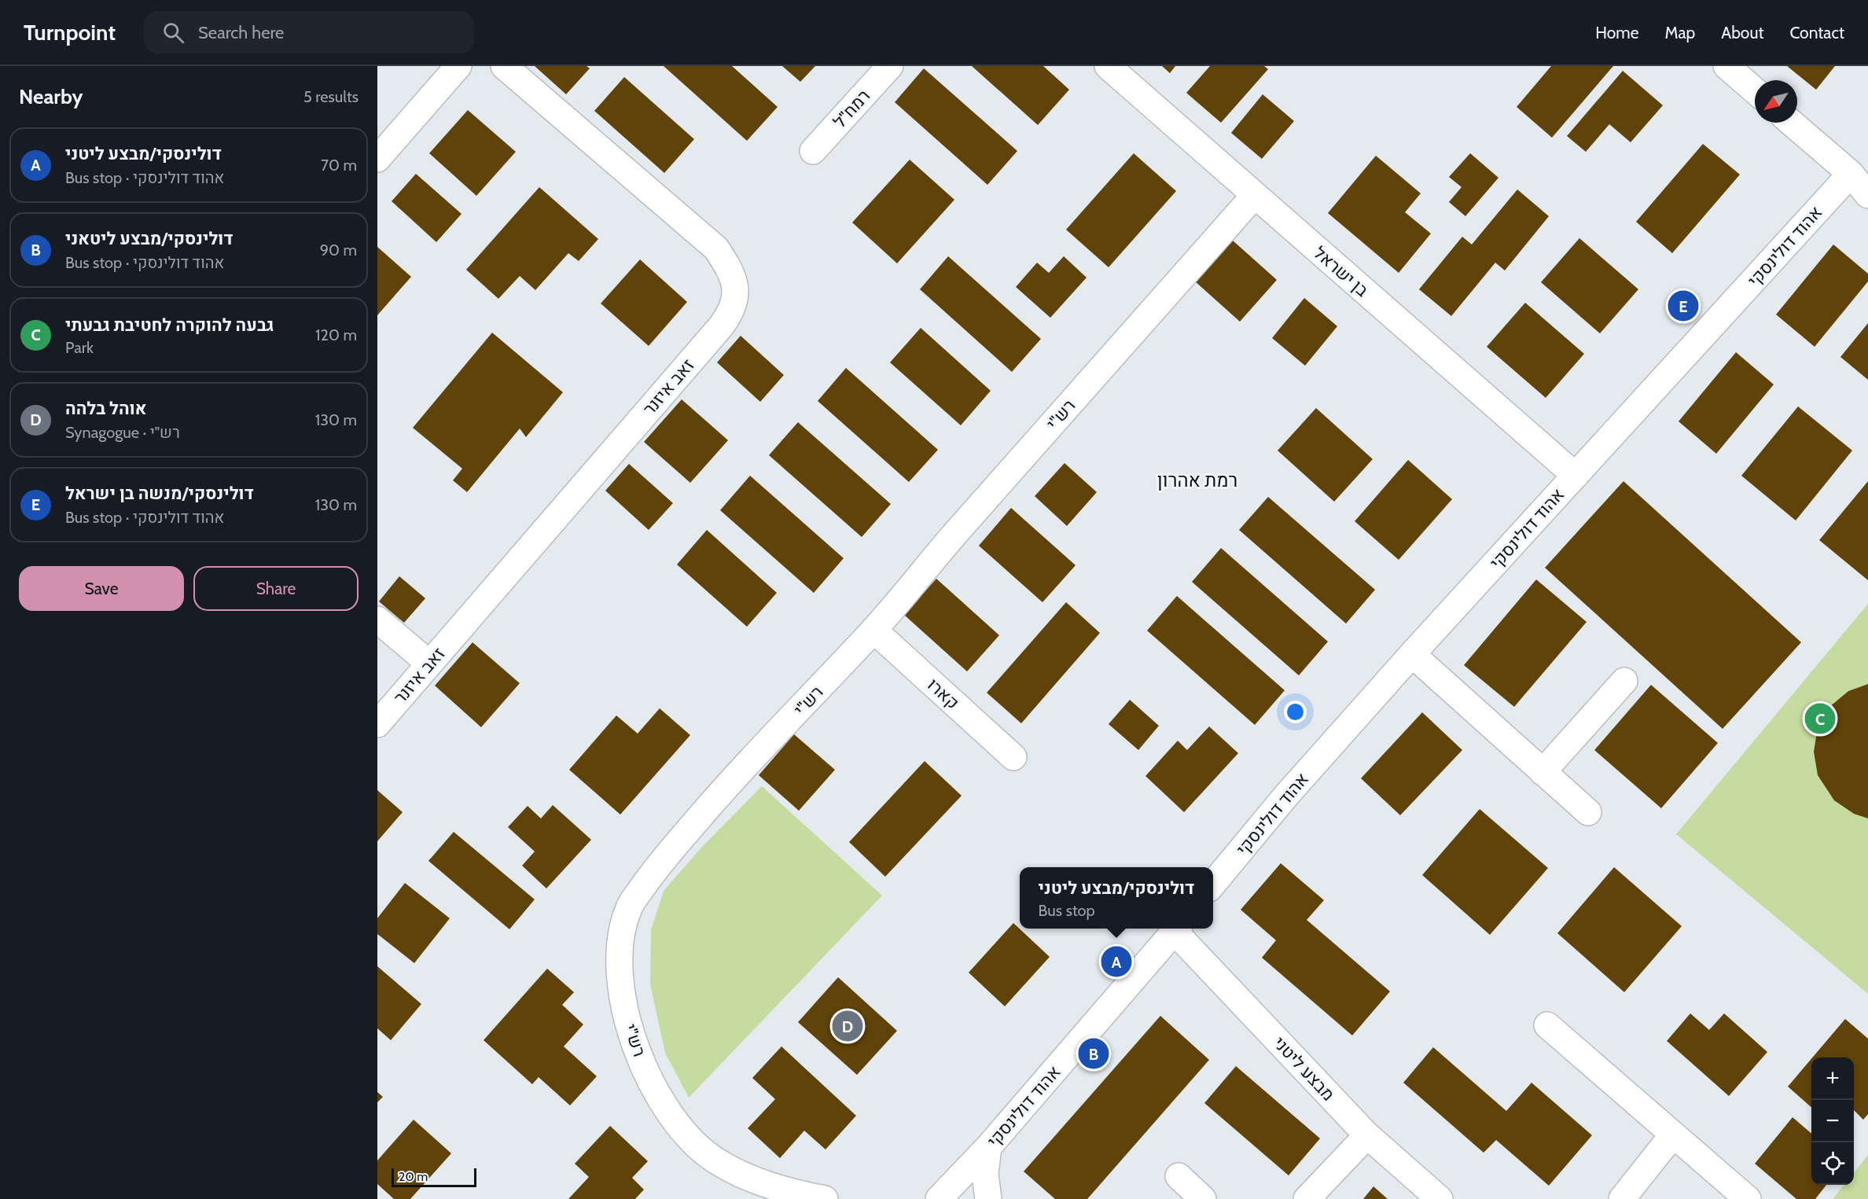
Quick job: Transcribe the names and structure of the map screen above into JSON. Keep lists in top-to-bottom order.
{
  "streets": {
    "street": [
      "רמח\"ל",
      "אהוד דולינסקי",
      "בן ישראל",
      "זאב איזנר",
      "רש\"י",
      "קארו",
      "מבצע ליטני"
    ]
  },
  "crossings": [
    ["אהוד דולינסקי", "בן ישראל"],
    ["אהוד דולינסקי", "מבצע ליטני"],
    ["בן ישראל", "רש\"י"],
    ["רש\"י", "קארו"]
  ],
  "districts": ["רמת אהרון"],
  "scale_bar": "20 m",
  "north": "bottom left",
  "page": {
    "header": "Turnpoint",
    "search": "Search here",
    "nav": [
      "Home",
      "Map",
      "About",
      "Contact"
    ],
    "heading": ["Nearby", "5 results"],
    "list": [
      {
        "mark": "A",
        "name": "דולינסקי/מבצע ליטני",
        "note": "Bus stop · אהוד דולינסקי",
        "value": "70 m"
      },
      {
        "mark": "B",
        "name": "דולינסקי/מבצע ליטאני",
        "note": "Bus stop · אהוד דולינסקי",
        "value": "90 m"
      },
      {
        "mark": "C",
        "name": "גבעה להוקרה לחטיבת גבעתי",
        "note": "Park",
        "value": "120 m"
      },
      {
        "mark": "D",
        "name": "אוהל בלהה",
        "note": "Synagogue · רש\"י",
        "value": "130 m"
      },
      {
        "mark": "E",
        "name": "דולינסקי/מנשה בן ישראל",
        "note": "Bus stop · אהוד דולינסקי",
        "value": "130 m"
      }
    ],
    "pins": [
      "E",
      "C",
      "A",
      "D",
      "B"
    ],
    "buttons": ["Save", "Share"],
    "popup": ["דולינסקי/מבצע ליטני", "Bus stop"],
    "map_buttons": ["+", "−"],
    "scale": "20 m"
  }
}
